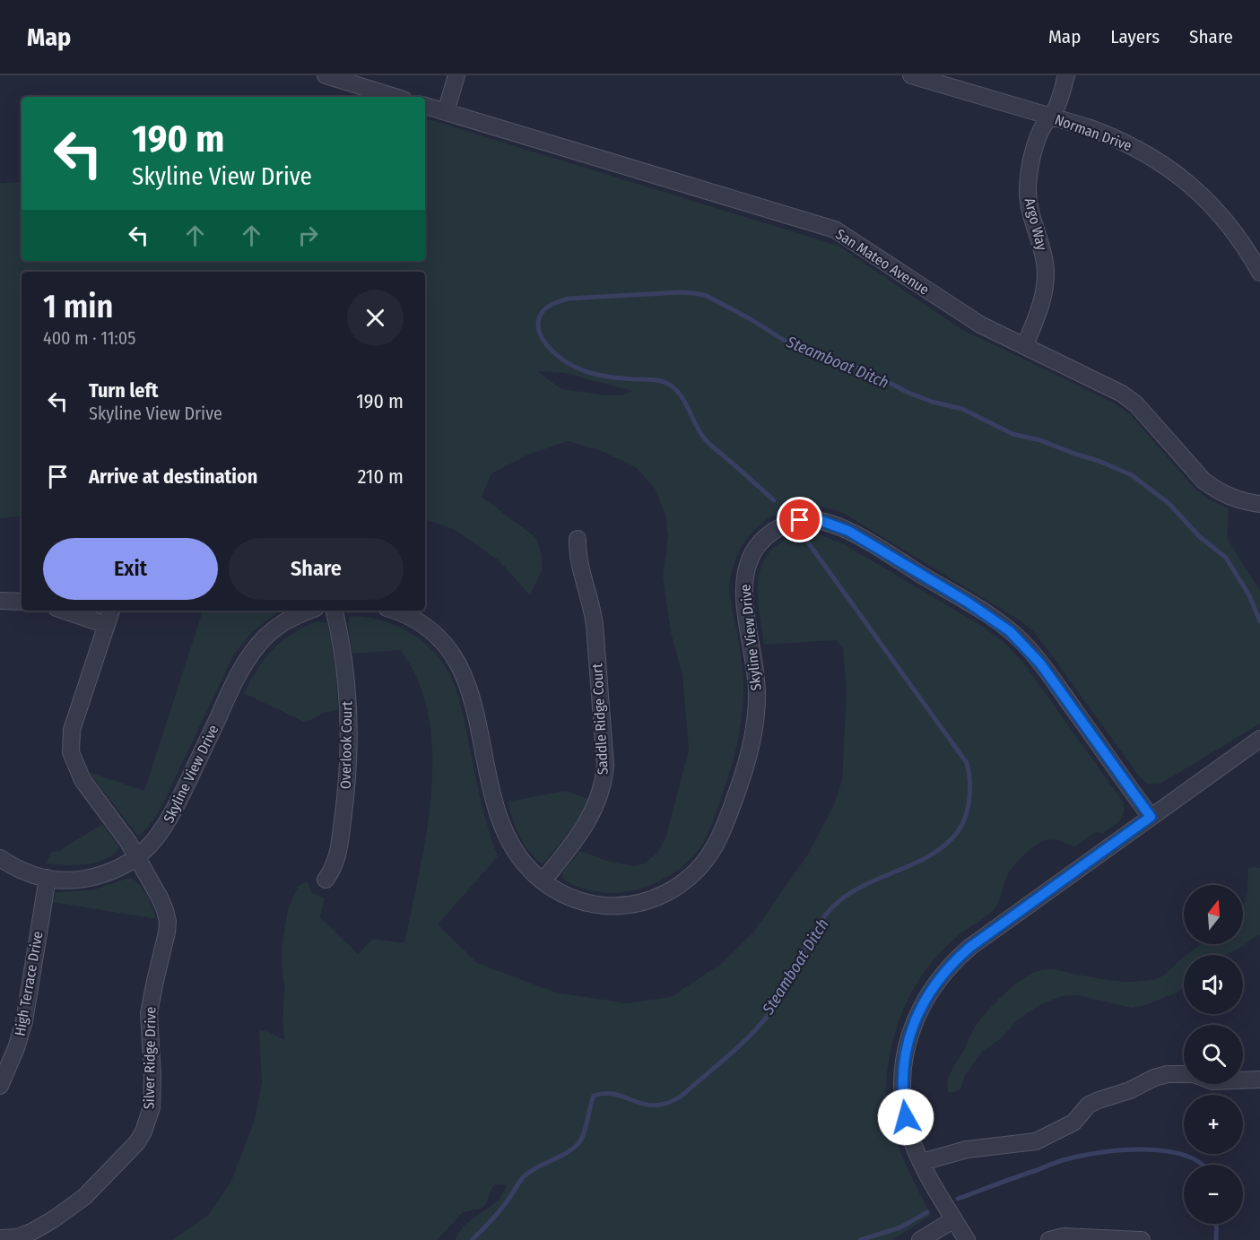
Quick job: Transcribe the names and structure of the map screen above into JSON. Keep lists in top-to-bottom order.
{
  "streets": {
    "street": [
      "Norman Drive",
      "Argo Way",
      "San Mateo Avenue",
      "Skyline View Drive",
      "Saddle Ridge Court",
      "Overlook Court",
      "High Terrace Drive",
      "Silver Ridge Drive"
    ]
  },
  "crossings": [
    ["Norman Drive", "Argo Way"],
    ["Argo Way", "San Mateo Avenue"],
    ["Skyline View Drive", "Saddle Ridge Court"],
    ["Skyline View Drive", "High Terrace Drive"],
    ["Skyline View Drive", "Silver Ridge Drive"]
  ],
  "water": ["Steamboat Ditch"],
  "north": "top",
  "page": {
    "header": "Map",
    "nav": ["Map", "Layers", "Share"],
    "turn": ["190 m", "Skyline View Drive"],
    "heading": ["1 min", "400 m · 11:05"],
    "list": [
      {
        "name": "Turn left",
        "note": "Skyline View Drive",
        "value": "190 m"
      },
      {
        "name": "Arrive at destination",
        "value": "210 m"
      }
    ],
    "buttons": ["Exit", "Share"],
    "map_buttons": ["+", "−"]
  }
}
